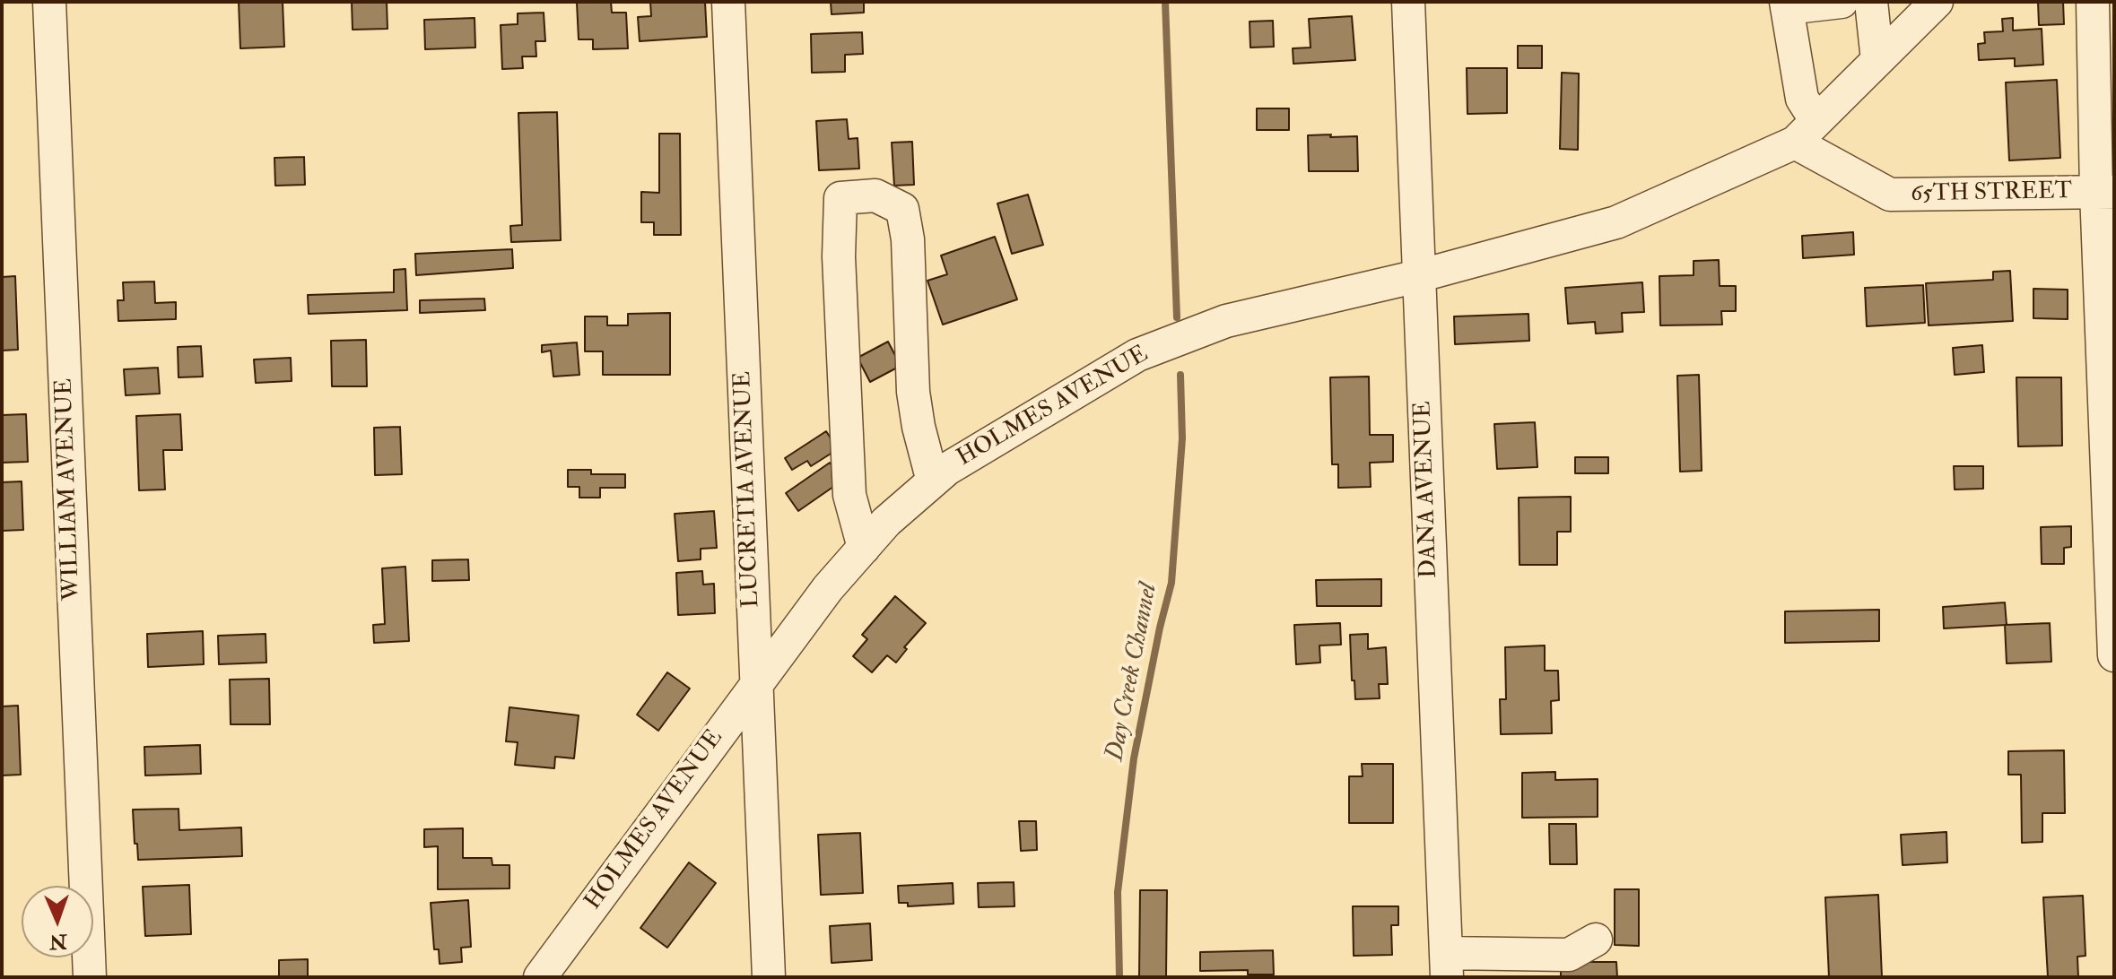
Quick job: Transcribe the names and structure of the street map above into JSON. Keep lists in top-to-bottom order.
{
  "streets": {
    "street": [
      "65TH STREET",
      "HOLMES AVENUE",
      "WILLIAM AVENUE",
      "LUCRETIA AVENUE",
      "DANA AVENUE"
    ]
  },
  "crossings": [
    ["65TH STREET", "HOLMES AVENUE"],
    ["HOLMES AVENUE", "LUCRETIA AVENUE"],
    ["HOLMES AVENUE", "DANA AVENUE"]
  ],
  "water": ["Day Creek Channel"],
  "north": "bottom"
}
